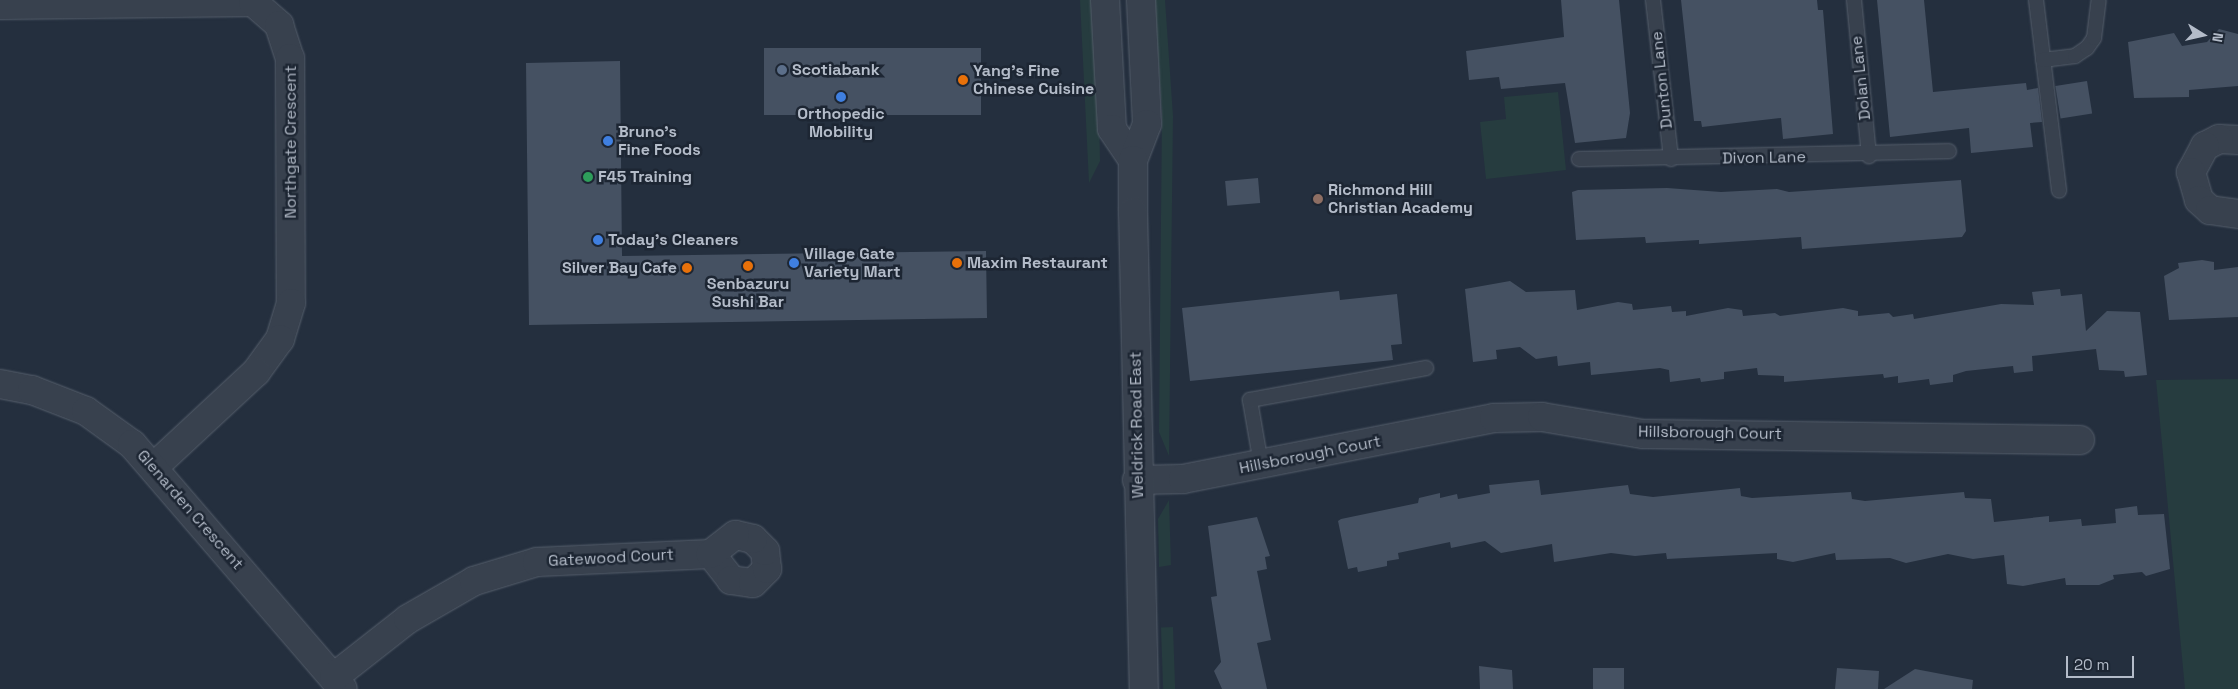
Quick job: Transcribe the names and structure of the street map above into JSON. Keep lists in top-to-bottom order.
{
  "streets": {
    "street": [
      "Northgate Crescent",
      "Weldrick Road East",
      "Hillsborough Court",
      "Glenarden Crescent",
      "Gatewood Court"
    ],
    "lane": ["Dolan Lane", "Dunton Lane", "Divon Lane"]
  },
  "crossings": [
    ["Dolan Lane", "Divon Lane"],
    ["Dunton Lane", "Divon Lane"],
    ["Northgate Crescent", "Glenarden Crescent"],
    ["Weldrick Road East", "Hillsborough Court"],
    ["Glenarden Crescent", "Gatewood Court"]
  ],
  "places": [
    "Scotiabank",
    "Yang's Fine Chinese Cuisine",
    "Orthopedic Mobility",
    "Bruno's Fine Foods",
    "F45 Training",
    "Richmond Hill Christian Academy",
    "Today's Cleaners",
    "Village Gate Variety Mart",
    "Maxim Restaurant",
    "Senbazuru Sushi Bar",
    "Silver Bay Cafe"
  ],
  "scale_bar": "20 m",
  "north": "right"
}
